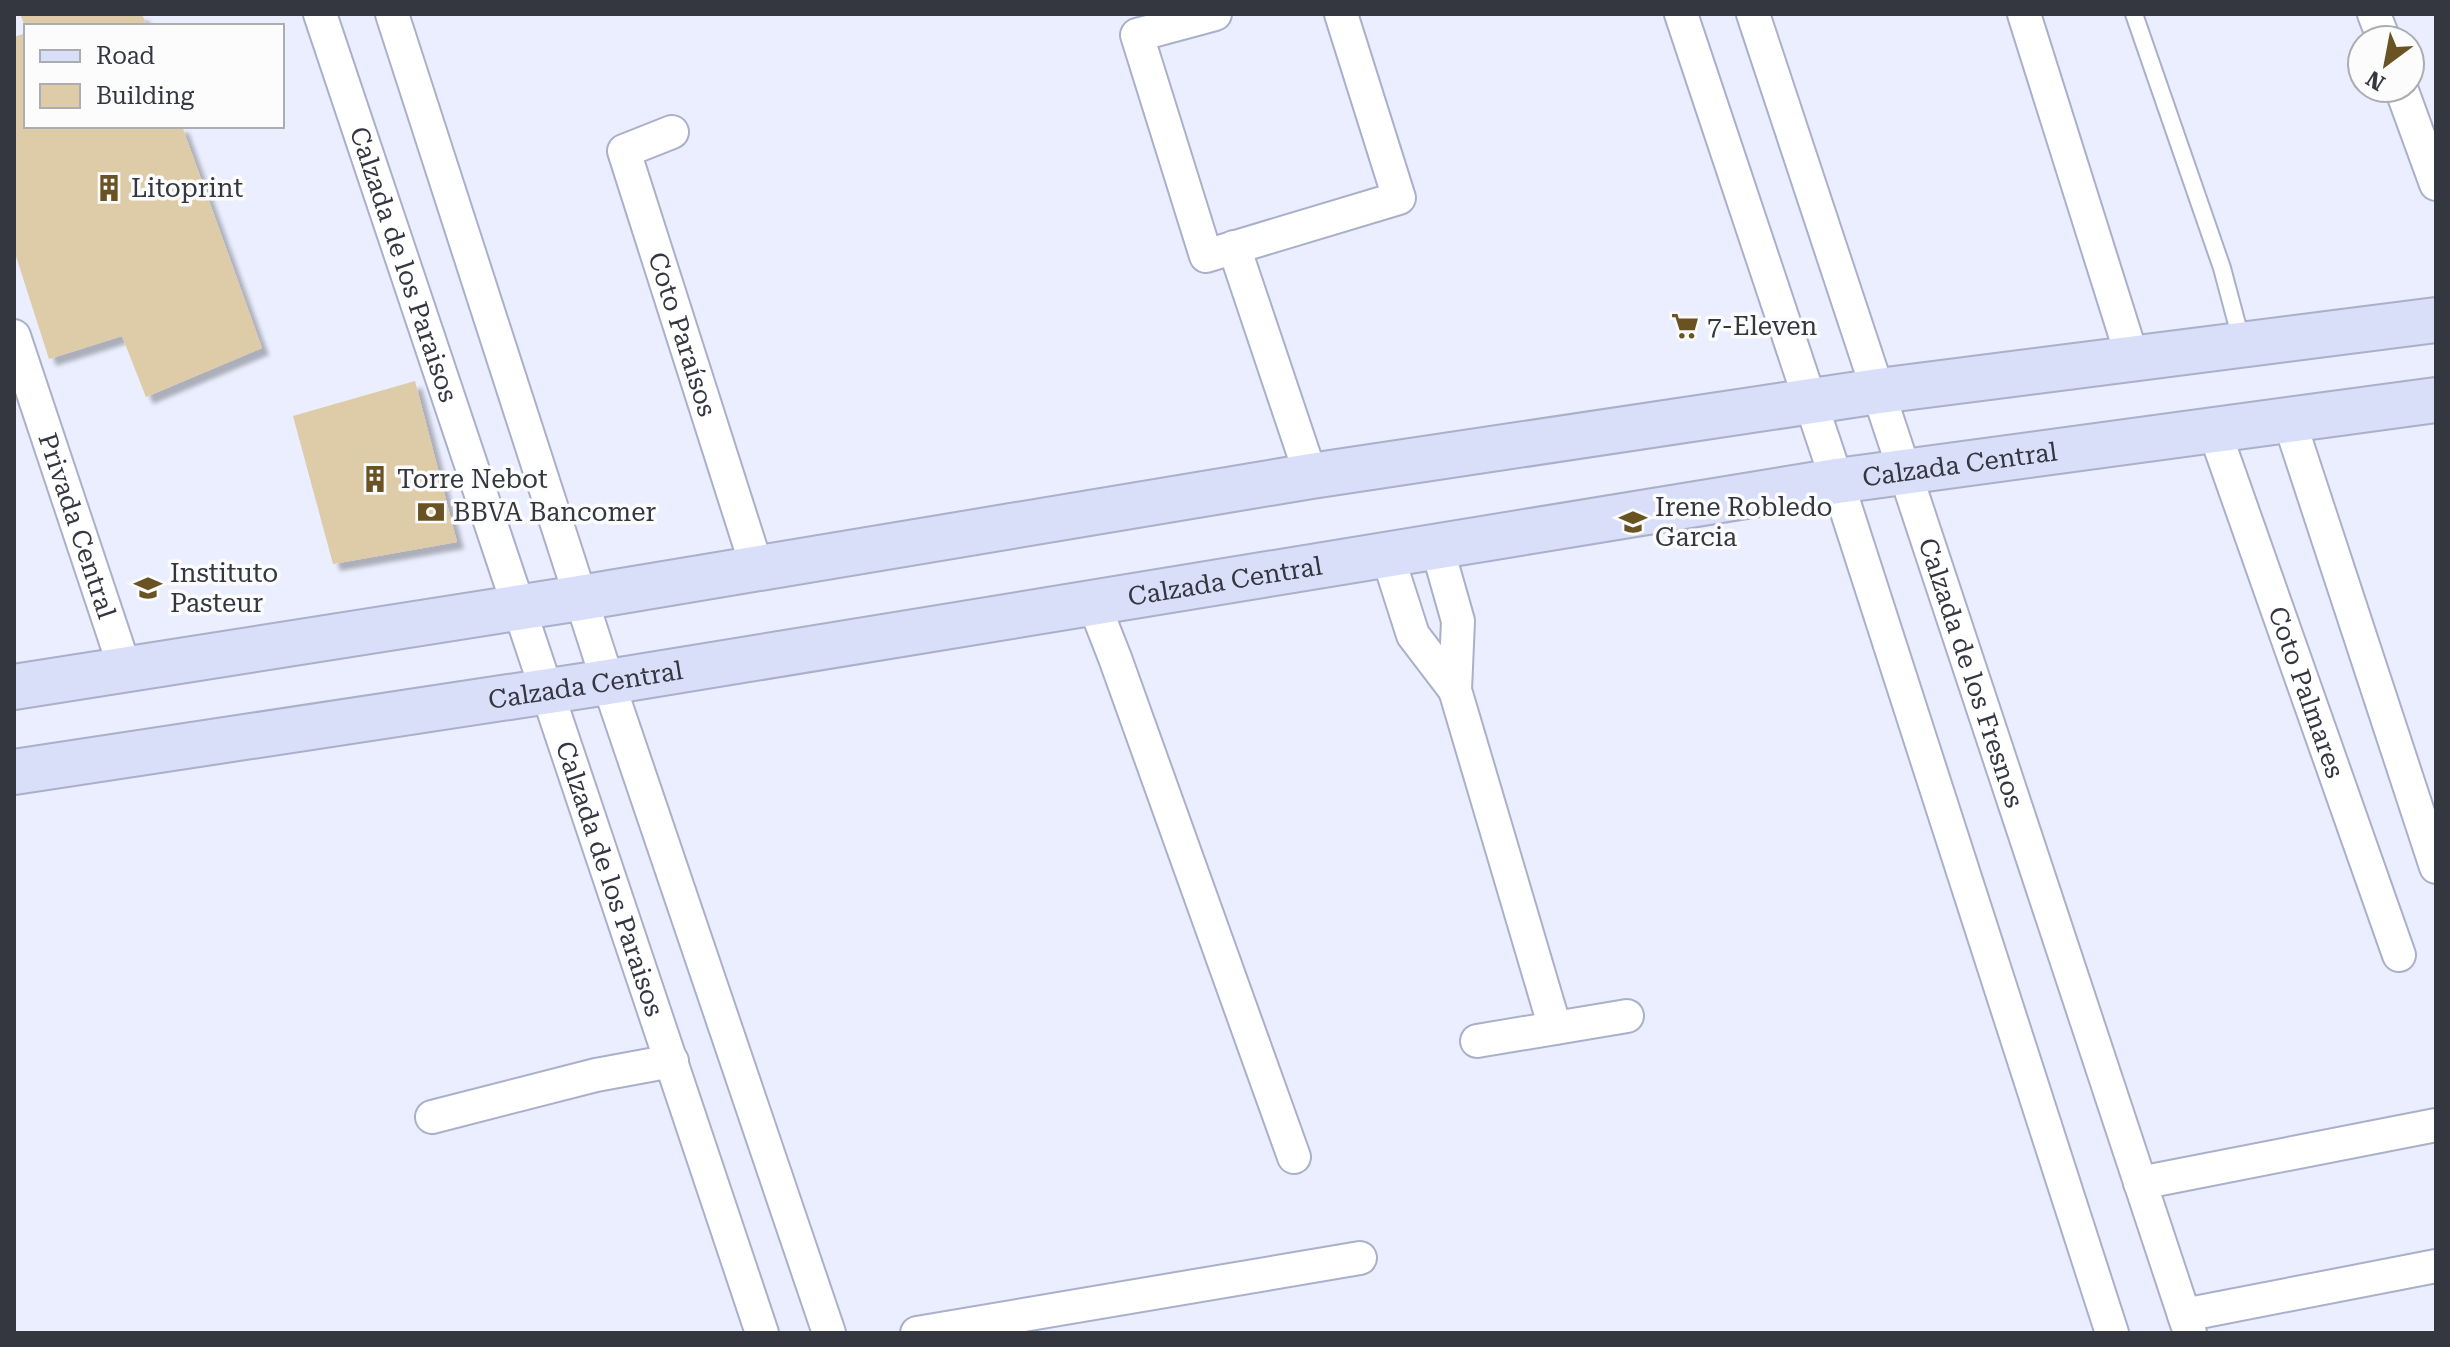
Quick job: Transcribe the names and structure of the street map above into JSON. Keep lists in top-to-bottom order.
{
  "streets": {
    "street": [
      "Calzada de los Paraisos",
      "Coto Paraísos",
      "Calzada Central",
      "Privada Central",
      "Calzada de los Fresnos",
      "Coto Palmares"
    ]
  },
  "crossings": [
    ["Calzada de los Paraisos", "Calzada Central"],
    ["Calzada Central", "Calzada de los Fresnos"],
    ["Calzada Central", "Coto Palmares"]
  ],
  "places": {
    "building": ["Litoprint", "Torre Nebot"],
    "supermarket": ["7-Eleven"],
    "bank": ["BBVA Bancomer"],
    "school or university": ["Irene Robledo Garcia", "Instituto Pasteur"]
  },
  "legend": ["Road", "Building"],
  "north": "bottom left"
}
